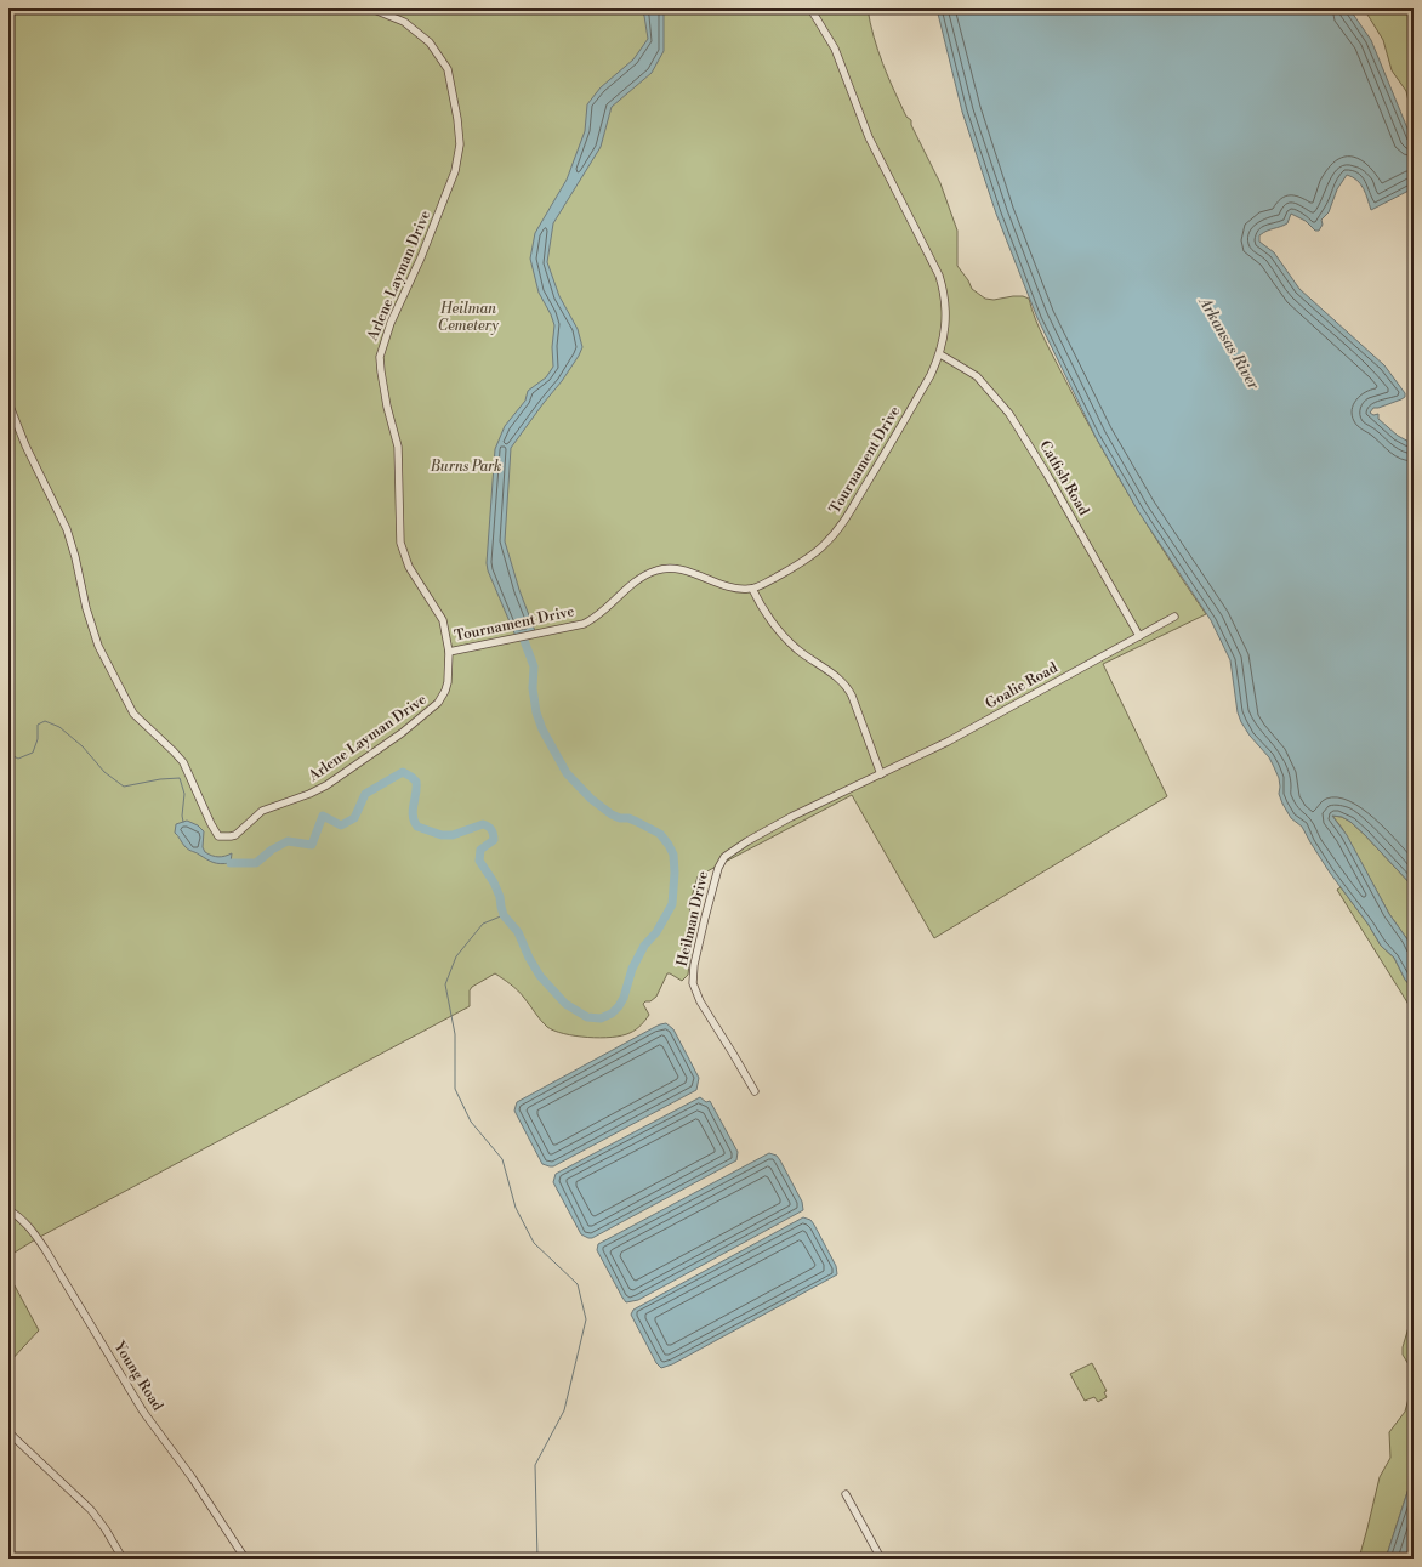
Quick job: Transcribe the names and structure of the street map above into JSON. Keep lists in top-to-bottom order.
{
  "streets": {
    "street": [
      "Arlene Layman Drive",
      "Tournament Drive",
      "Catfish Road",
      "Goalie Road",
      "Heilman Drive",
      "Young Road"
    ]
  },
  "crossings": [
    ["Arlene Layman Drive", "Tournament Drive"],
    ["Tournament Drive", "Catfish Road"],
    ["Catfish Road", "Goalie Road"],
    ["Goalie Road", "Heilman Drive"]
  ],
  "water": ["Arkansas River"],
  "parks": ["Heilman Cemetery", "Burns Park"]
}
